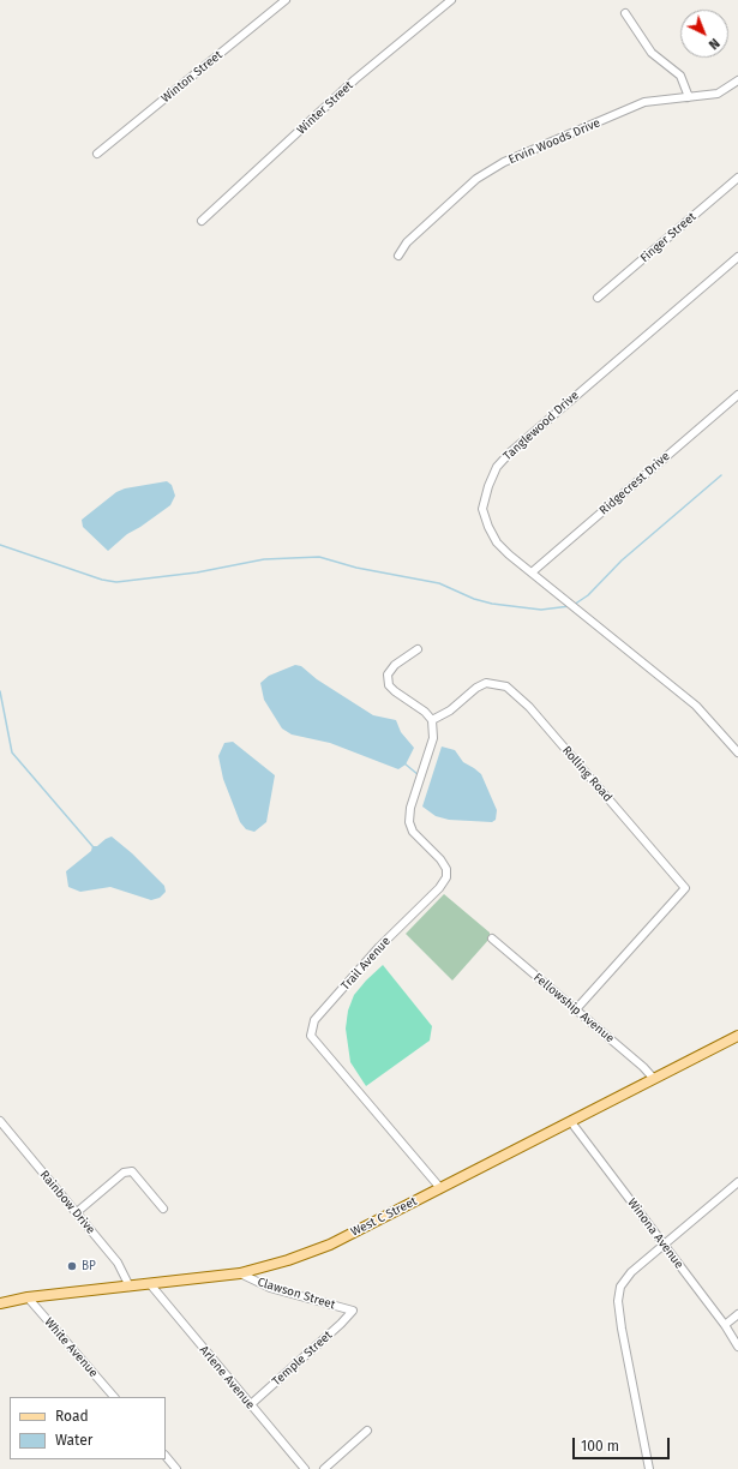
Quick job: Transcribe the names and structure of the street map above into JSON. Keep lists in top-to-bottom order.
{
  "streets": {
    "main road": ["West C Street"],
    "street": [
      "Winton Street",
      "Winter Street",
      "Ervin Woods Drive",
      "Finger Street",
      "Tanglewood Drive",
      "Ridgecrest Drive",
      "Rolling Road",
      "Trail Avenue",
      "Fellowship Avenue",
      "Rainbow Drive",
      "Winona Avenue",
      "Clawson Street",
      "White Avenue",
      "Temple Street",
      "Arlene Avenue"
    ]
  },
  "crossings": [
    ["Tanglewood Drive", "Ridgecrest Drive"],
    ["Rolling Road", "Trail Avenue"],
    ["Rolling Road", "Fellowship Avenue"],
    ["Trail Avenue", "West C Street"],
    ["Fellowship Avenue", "West C Street"],
    ["Rainbow Drive", "West C Street"],
    ["West C Street", "Winona Avenue"],
    ["West C Street", "Clawson Street"],
    ["West C Street", "White Avenue"],
    ["West C Street", "Arlene Avenue"],
    ["Clawson Street", "Temple Street"],
    ["Temple Street", "Arlene Avenue"]
  ],
  "places": ["BP"],
  "legend": ["Road", "Water"],
  "scale_bar": "100 m",
  "north": "bottom right"
}
